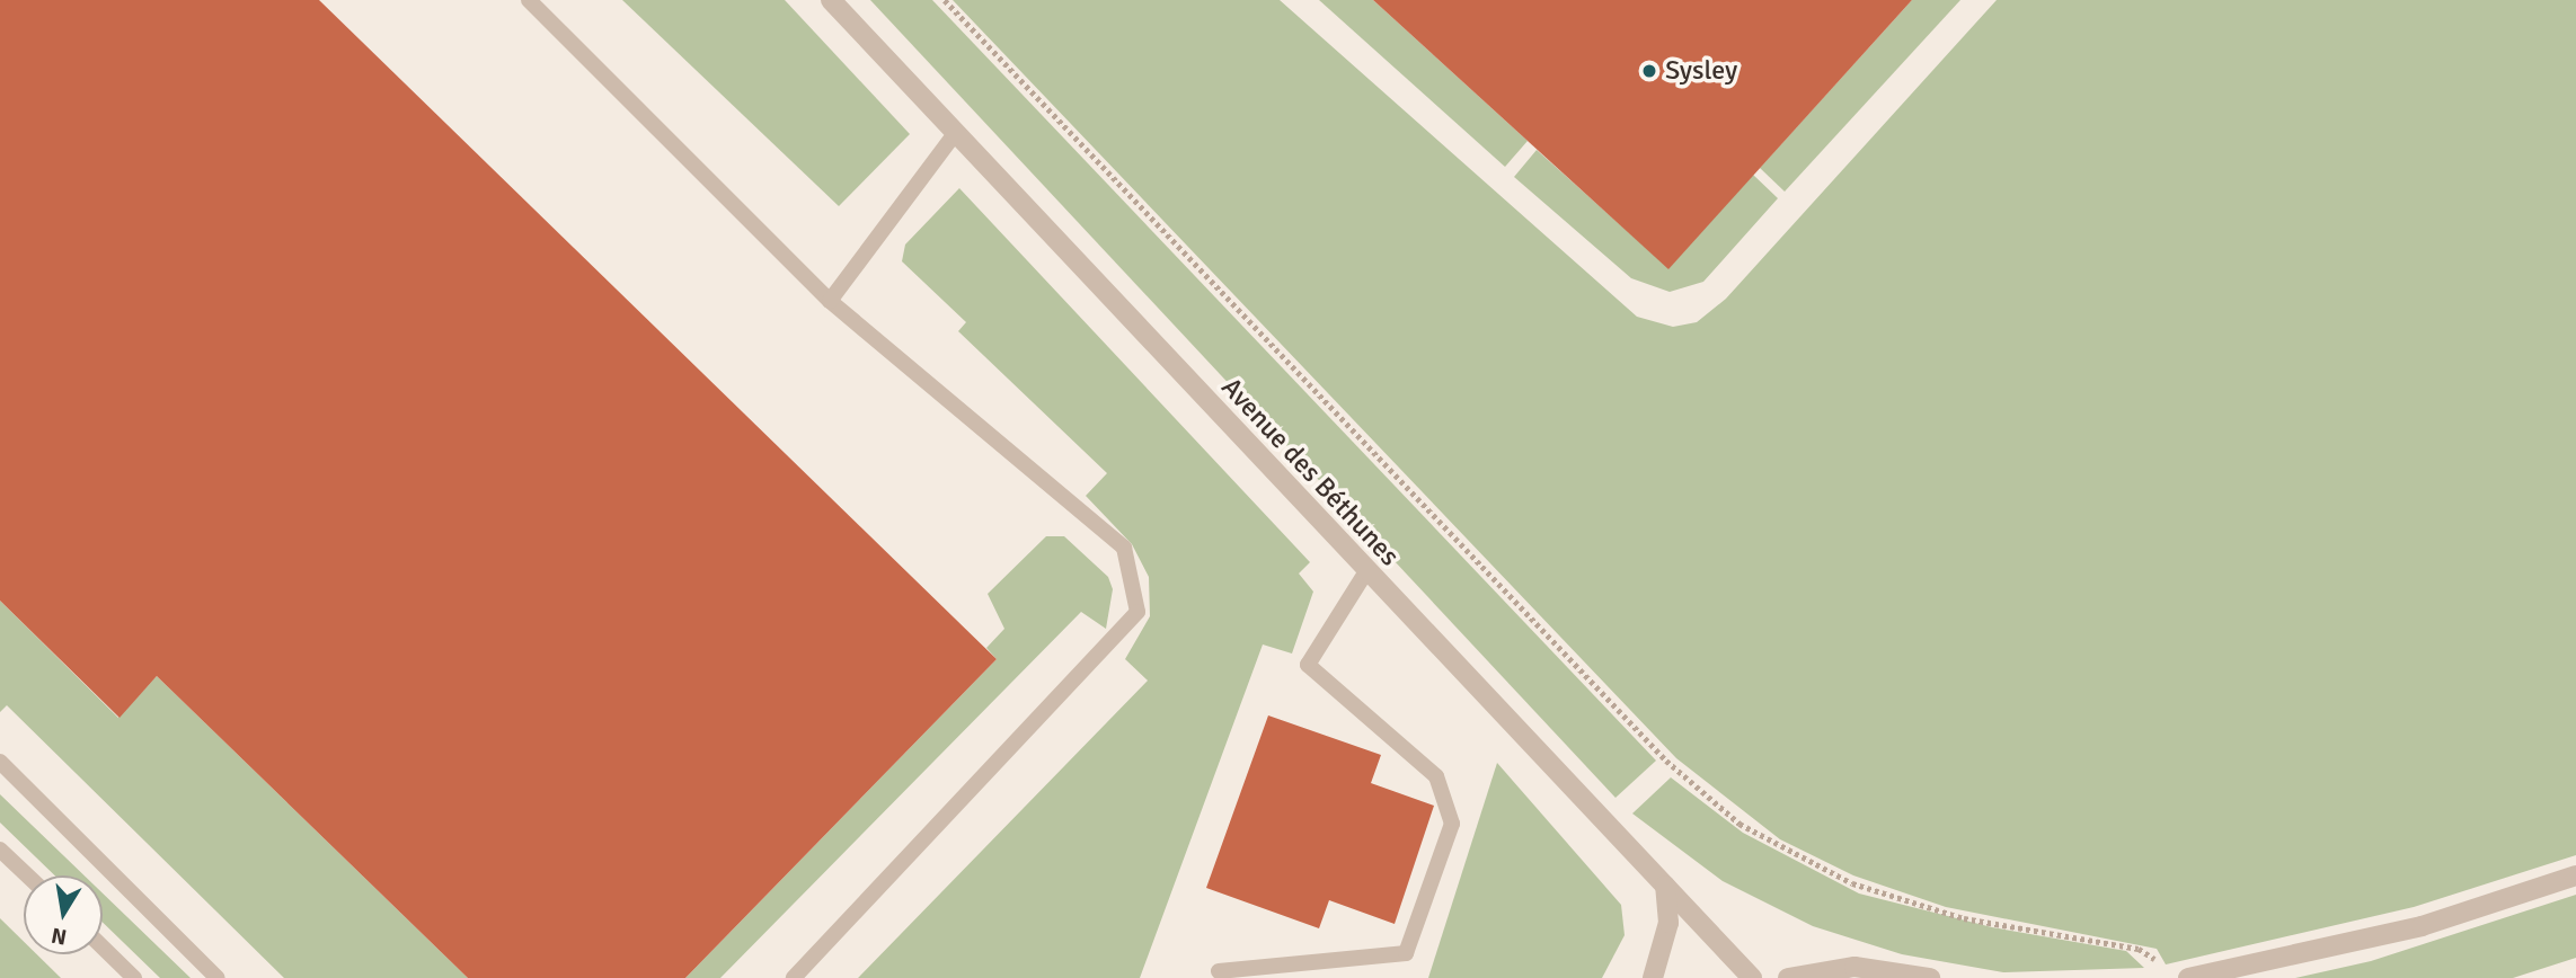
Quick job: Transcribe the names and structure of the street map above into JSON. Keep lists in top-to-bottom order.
{
  "streets": {
    "street": ["Avenue des Béthunes"]
  },
  "places": ["Sysley"],
  "north": "bottom"
}
